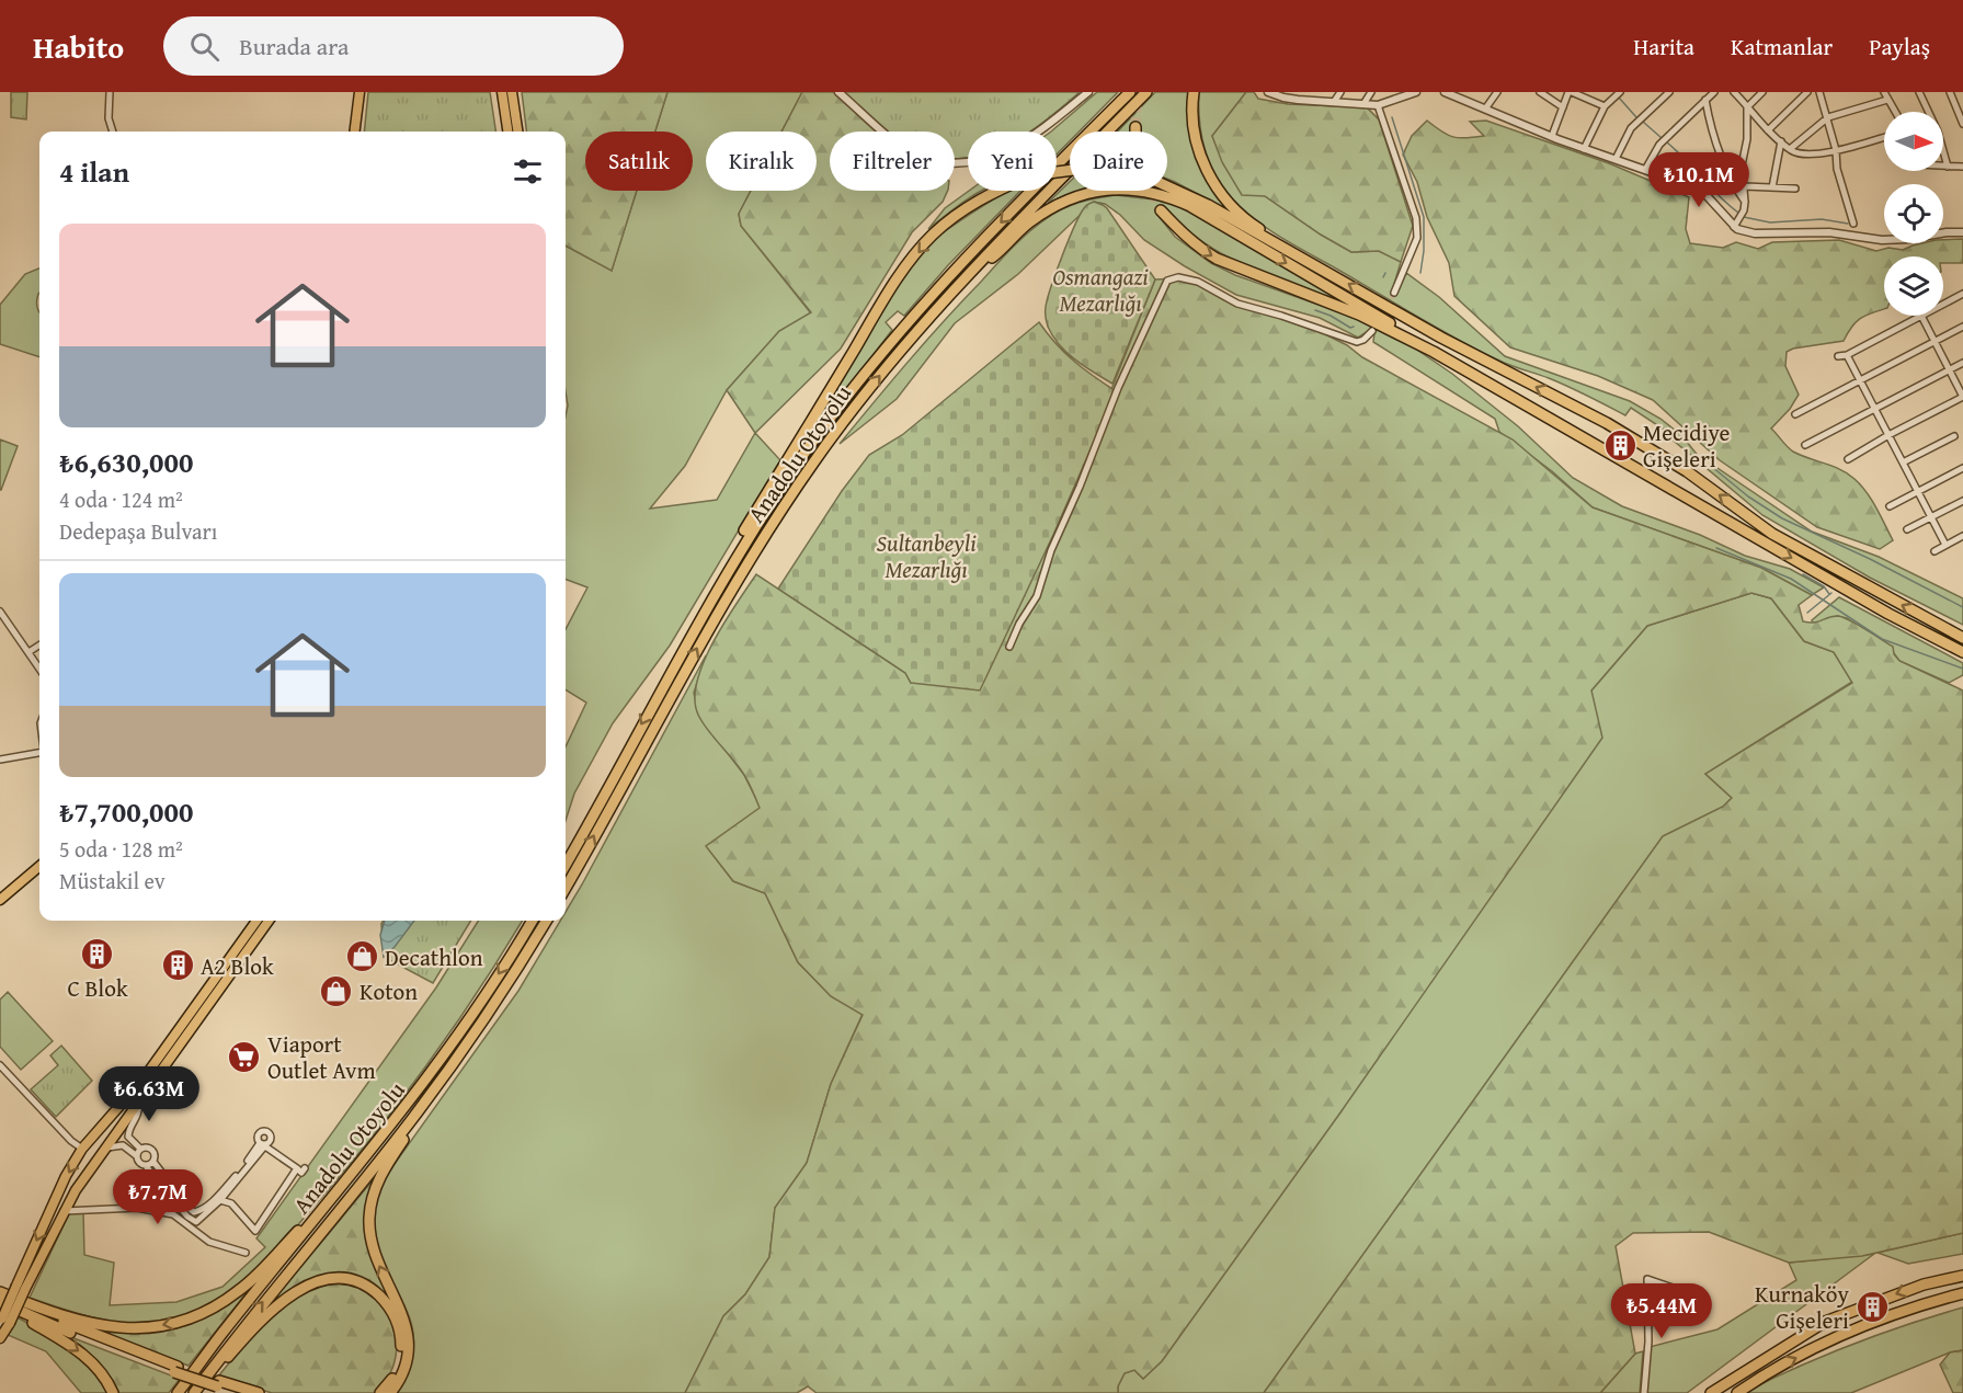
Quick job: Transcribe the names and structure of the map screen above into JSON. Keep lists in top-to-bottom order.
{
  "streets": {
    "highway": ["Anadolu Otoyolu"]
  },
  "parks": ["Osmangazi Mezarlığı", "Sultanbeyli Mezarlığı"],
  "places": {
    "building": [
      "Mecidiye Gişeleri",
      "C Blok",
      "A2 Blok",
      "Kurnaköy Gişeleri"
    ],
    "shop": ["Decathlon", "Koton"],
    "supermarket": ["Viaport Outlet Avm"]
  },
  "north": "right",
  "page": {
    "header": "Habito",
    "search": "Burada ara",
    "nav": ["Harita", "Katmanlar", "Paylaş"],
    "chip": [
      "Satılık",
      "Kiralık",
      "Filtreler",
      "Yeni",
      "Daire"
    ],
    "heading": "4 ilan",
    "price": [
      "₺10.1M",
      "₺6.63M",
      "₺7.7M",
      "₺5.44M"
    ],
    "list": [
      {
        "name": "₺6,630,000",
        "note": "4 oda · 124 m² · Dedepaşa Bulvarı"
      },
      {
        "name": "₺7,700,000",
        "note": "5 oda · 128 m² · Müstakil ev"
      }
    ]
  }
}
